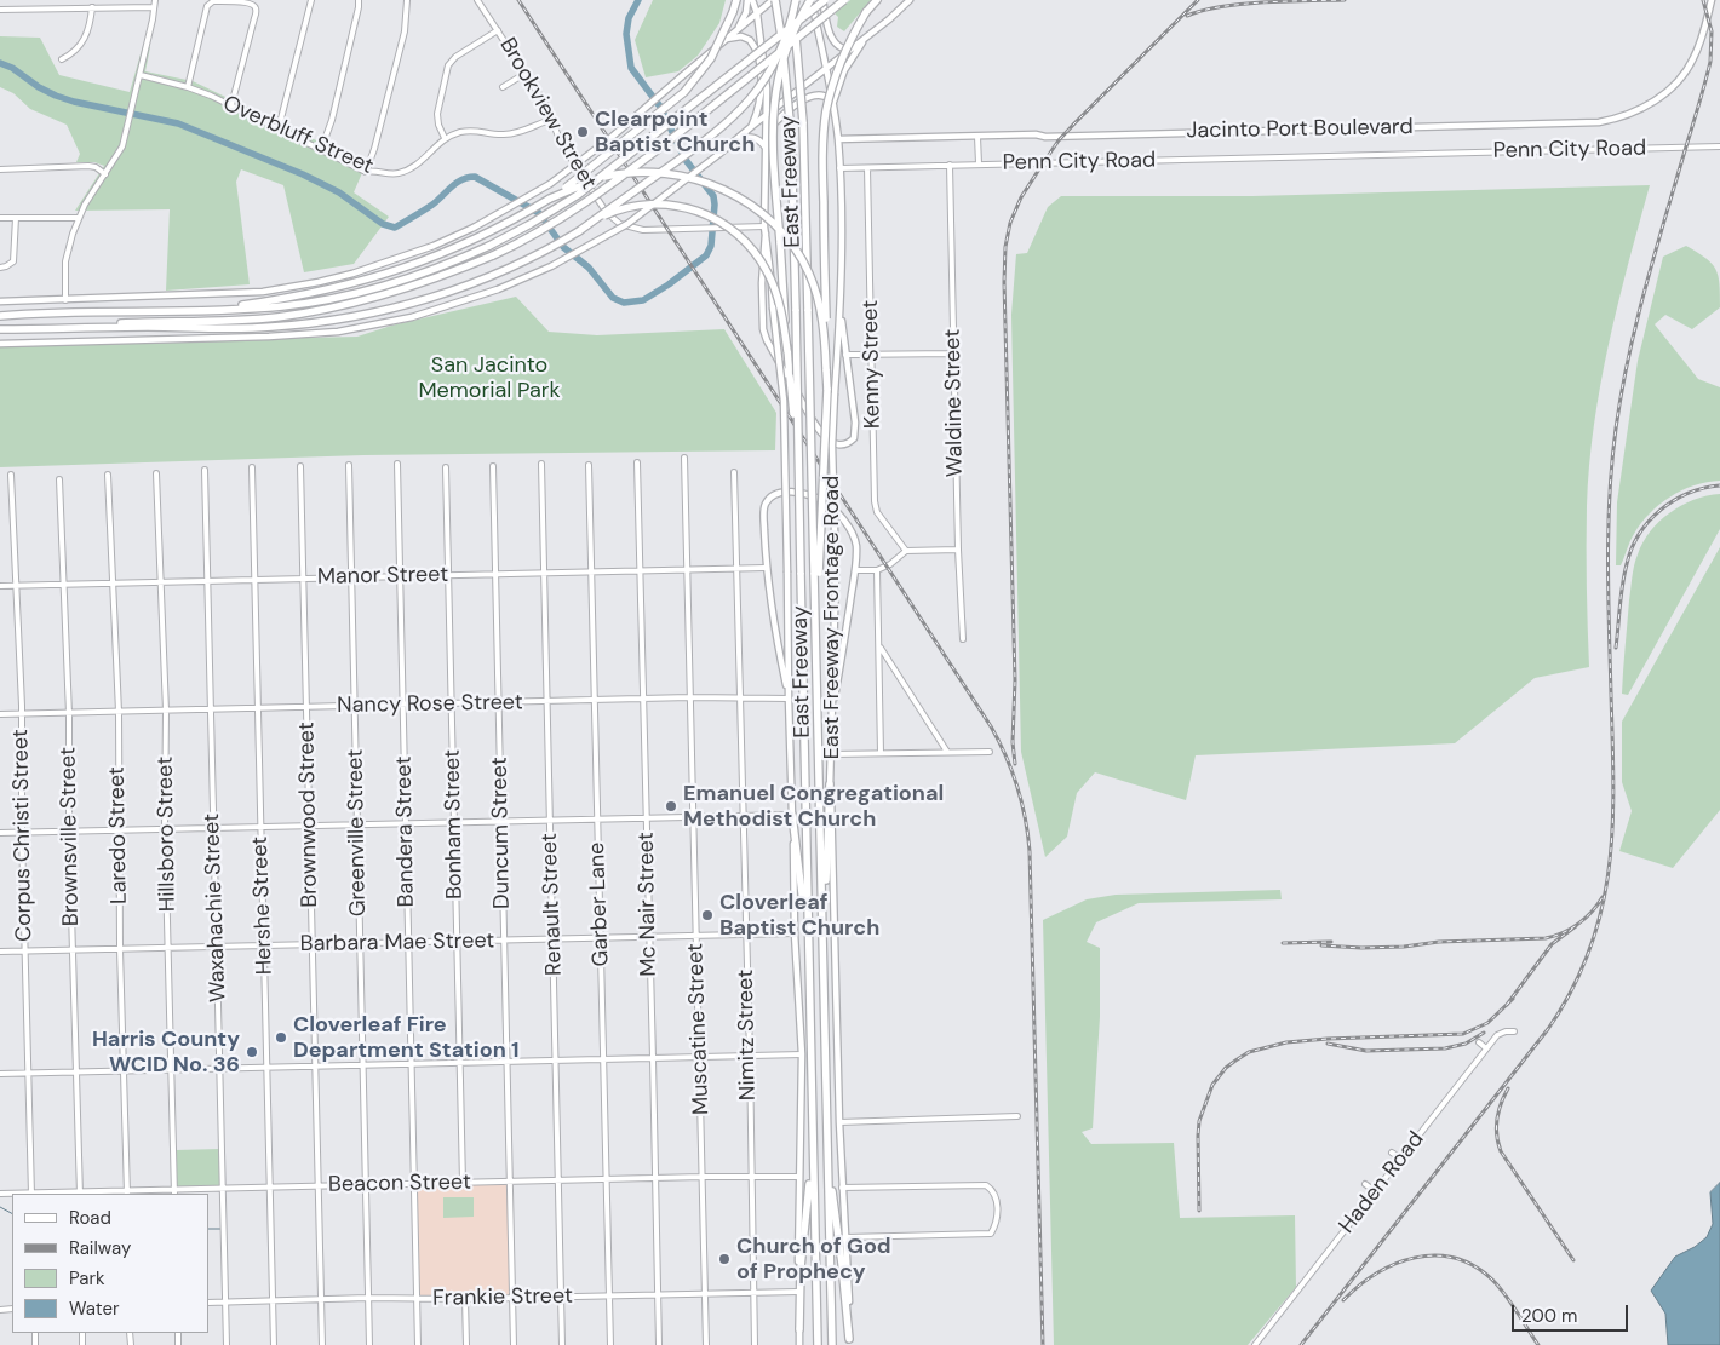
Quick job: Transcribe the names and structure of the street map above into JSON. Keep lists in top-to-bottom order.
{
  "streets": {
    "highway": ["East Freeway"],
    "main road": ["Jacinto Port Boulevard", "East Freeway Frontage Road"],
    "street": [
      "Brookview Street",
      "Overbluff Street",
      "Penn City Road",
      "Kenny Street",
      "Waldine Street",
      "Manor Street",
      "Nancy Rose Street",
      "Brownwood Street",
      "Bonham Street",
      "Bandera Street",
      "Greenville Street",
      "Duncum Street",
      "Hillsboro Street",
      "Corpus Christi Street",
      "Laredo Street",
      "Brownsville Street",
      "Renault Street",
      "Garber Lane",
      "Mc Nair Street",
      "Hershe Street",
      "Waxahachie Street",
      "Barbara Mae Street",
      "Muscatine Street",
      "Nimitz Street",
      "Haden Road",
      "Beacon Street",
      "Frankie Street"
    ]
  },
  "crossings": [
    ["Brookview Street", "Overbluff Street"],
    ["Brookview Street", "East Freeway Frontage Road"],
    ["Jacinto Port Boulevard", "East Freeway Frontage Road"],
    ["Penn City Road", "Kenny Street"],
    ["Penn City Road", "Waldine Street"],
    ["Penn City Road", "East Freeway Frontage Road"],
    ["Manor Street", "Brownwood Street"],
    ["Manor Street", "Bonham Street"],
    ["Manor Street", "Bandera Street"],
    ["Manor Street", "Greenville Street"],
    ["Manor Street", "Duncum Street"],
    ["Manor Street", "Hillsboro Street"],
    ["Manor Street", "Corpus Christi Street"],
    ["Manor Street", "Laredo Street"],
    ["Manor Street", "Brownsville Street"],
    ["Manor Street", "Renault Street"],
    ["Manor Street", "Garber Lane"],
    ["Manor Street", "Mc Nair Street"],
    ["Manor Street", "Hershe Street"],
    ["Manor Street", "Waxahachie Street"],
    ["Manor Street", "Muscatine Street"],
    ["Manor Street", "Nimitz Street"],
    ["East Freeway Frontage Road", "Nancy Rose Street"],
    ["East Freeway Frontage Road", "Barbara Mae Street"],
    ["East Freeway Frontage Road", "Beacon Street"],
    ["East Freeway Frontage Road", "Frankie Street"],
    ["Nancy Rose Street", "Brownwood Street"],
    ["Nancy Rose Street", "Bonham Street"],
    ["Nancy Rose Street", "Bandera Street"],
    ["Nancy Rose Street", "Greenville Street"],
    ["Nancy Rose Street", "Duncum Street"],
    ["Nancy Rose Street", "Hillsboro Street"],
    ["Nancy Rose Street", "Corpus Christi Street"],
    ["Nancy Rose Street", "Laredo Street"],
    ["Nancy Rose Street", "Brownsville Street"],
    ["Nancy Rose Street", "Renault Street"],
    ["Nancy Rose Street", "Garber Lane"],
    ["Nancy Rose Street", "Mc Nair Street"],
    ["Nancy Rose Street", "Hershe Street"],
    ["Nancy Rose Street", "Waxahachie Street"],
    ["Nancy Rose Street", "Muscatine Street"],
    ["Nancy Rose Street", "Nimitz Street"],
    ["Brownwood Street", "Barbara Mae Street"],
    ["Brownwood Street", "Beacon Street"],
    ["Brownwood Street", "Frankie Street"],
    ["Bonham Street", "Barbara Mae Street"],
    ["Bonham Street", "Beacon Street"],
    ["Bandera Street", "Barbara Mae Street"],
    ["Bandera Street", "Beacon Street"],
    ["Bandera Street", "Frankie Street"],
    ["Greenville Street", "Barbara Mae Street"],
    ["Greenville Street", "Beacon Street"],
    ["Greenville Street", "Frankie Street"],
    ["Duncum Street", "Barbara Mae Street"],
    ["Duncum Street", "Beacon Street"],
    ["Duncum Street", "Frankie Street"],
    ["Hillsboro Street", "Barbara Mae Street"],
    ["Hillsboro Street", "Beacon Street"],
    ["Corpus Christi Street", "Barbara Mae Street"],
    ["Corpus Christi Street", "Beacon Street"],
    ["Laredo Street", "Barbara Mae Street"],
    ["Laredo Street", "Beacon Street"],
    ["Brownsville Street", "Barbara Mae Street"],
    ["Brownsville Street", "Beacon Street"],
    ["Renault Street", "Barbara Mae Street"],
    ["Renault Street", "Beacon Street"],
    ["Renault Street", "Frankie Street"],
    ["Garber Lane", "Barbara Mae Street"],
    ["Garber Lane", "Beacon Street"],
    ["Garber Lane", "Frankie Street"],
    ["Mc Nair Street", "Barbara Mae Street"],
    ["Mc Nair Street", "Beacon Street"],
    ["Mc Nair Street", "Frankie Street"],
    ["Hershe Street", "Barbara Mae Street"],
    ["Hershe Street", "Beacon Street"],
    ["Hershe Street", "Frankie Street"],
    ["Waxahachie Street", "Barbara Mae Street"],
    ["Waxahachie Street", "Beacon Street"],
    ["Waxahachie Street", "Frankie Street"],
    ["Barbara Mae Street", "Muscatine Street"],
    ["Barbara Mae Street", "Nimitz Street"],
    ["Muscatine Street", "Beacon Street"],
    ["Muscatine Street", "Frankie Street"],
    ["Nimitz Street", "Beacon Street"],
    ["Nimitz Street", "Frankie Street"]
  ],
  "parks": ["San Jacinto Memorial Park"],
  "places": [
    "Clearpoint Baptist Church",
    "Emanuel Congregational Methodist Church",
    "Cloverleaf Baptist Church",
    "Cloverleaf Fire Department Station 1",
    "Harris County WCID No. 36",
    "Church of God of Prophecy"
  ],
  "legend": [
    "Road",
    "Railway",
    "Park",
    "Water"
  ],
  "scale_bar": "200 m"
}
